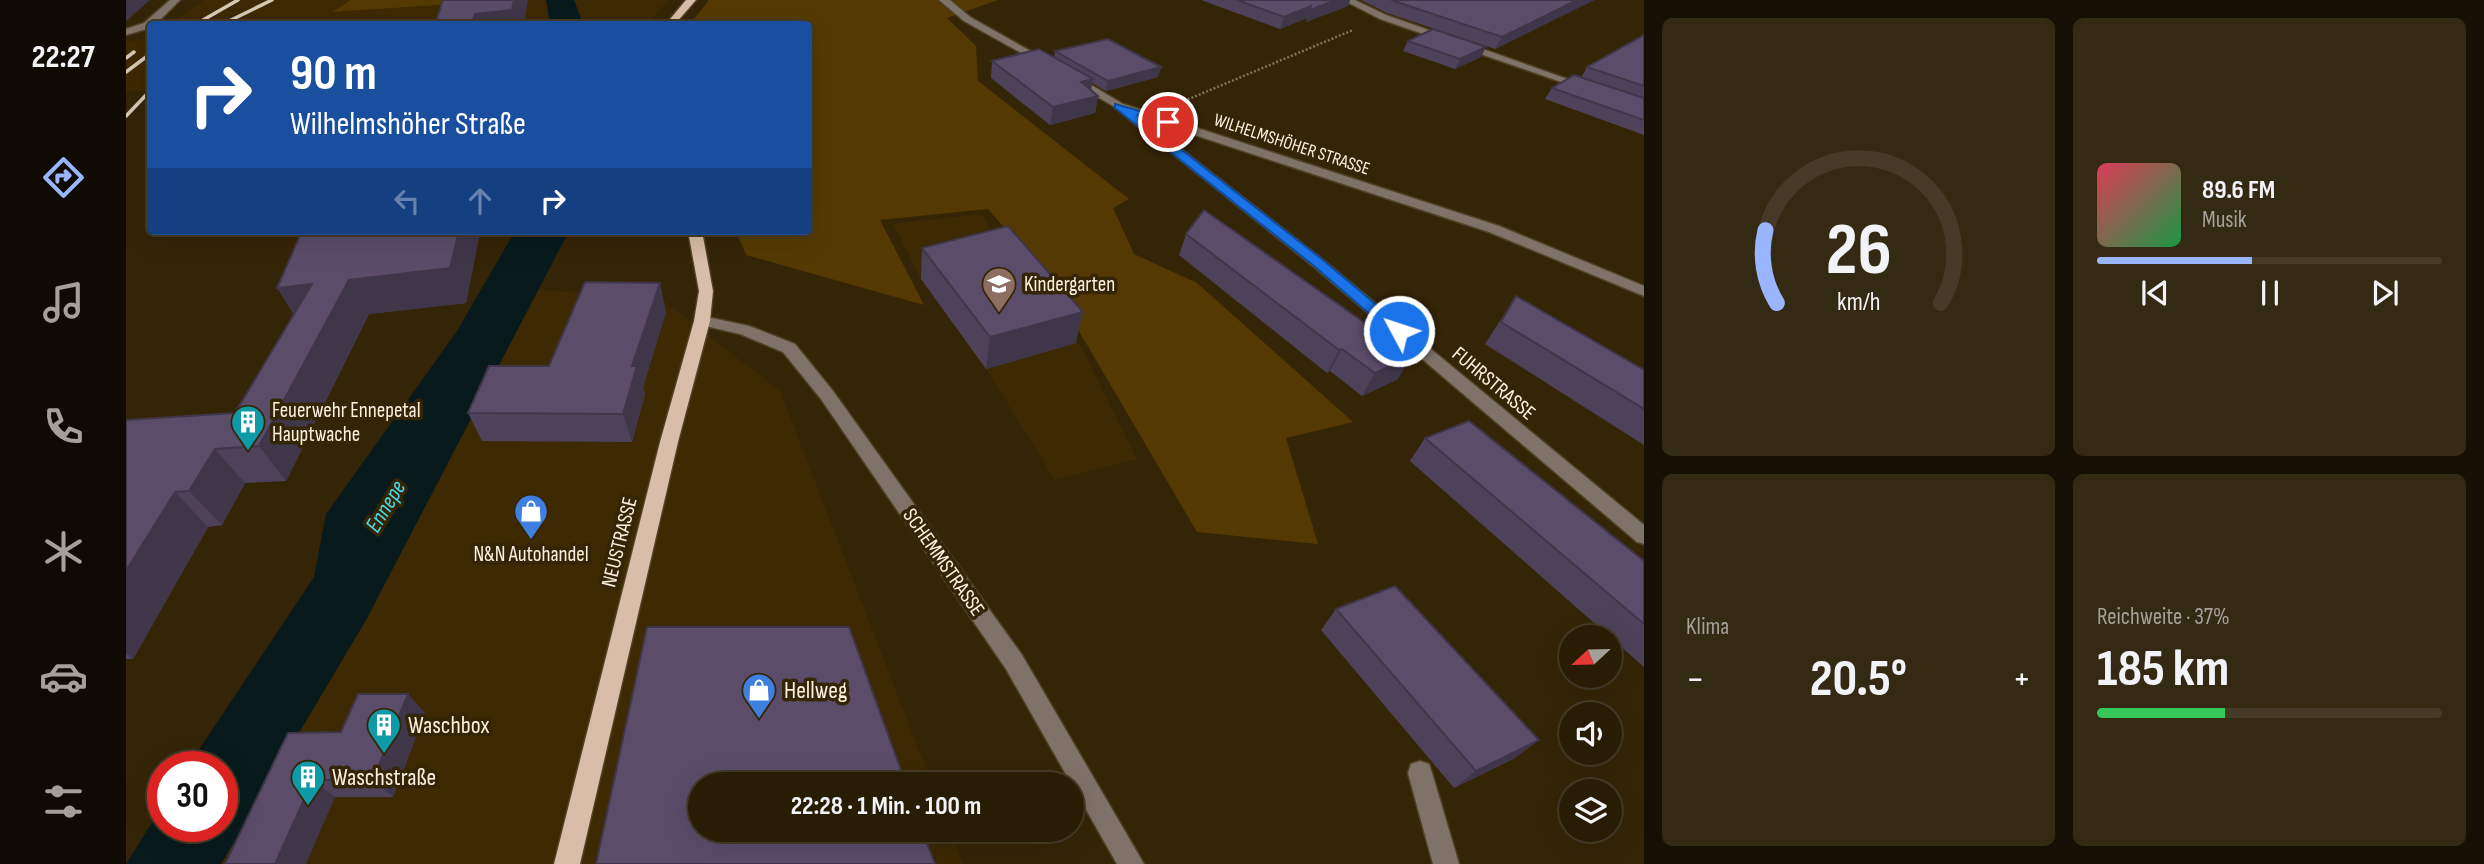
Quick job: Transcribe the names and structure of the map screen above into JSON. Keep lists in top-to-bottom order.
{
  "streets": {
    "main road": ["NEUSTRASSE"],
    "street": ["WILHELMSHÖHER STRASSE", "FUHRSTRASSE", "SCHEMMSTRASSE"]
  },
  "crossings": [
    ["WILHELMSHÖHER STRASSE", "FUHRSTRASSE"],
    ["NEUSTRASSE", "SCHEMMSTRASSE"]
  ],
  "water": ["Ennepe"],
  "places": {
    "school or university": ["Kindergarten"],
    "building": ["Feuerwehr Ennepetal Hauptwache", "Waschbox", "Waschstraße"],
    "shop": ["N&N Autohandel", "Hellweg"]
  },
  "north": "left",
  "page": {
    "tabs": "22:27",
    "turn": ["90 m", "Wilhelmshöher Straße"],
    "song": ["89.6 FM", "Musik"],
    "tile": [
      "Klima",
      ["Reichweite · 37%", "185 km"]
    ],
    "heat": ["−", "20.5°", "+"],
    "limit": "30",
    "trip": "22:28 · 1 Min. · 100 m",
    "gauge": ["26", "km/h"]
  }
}
